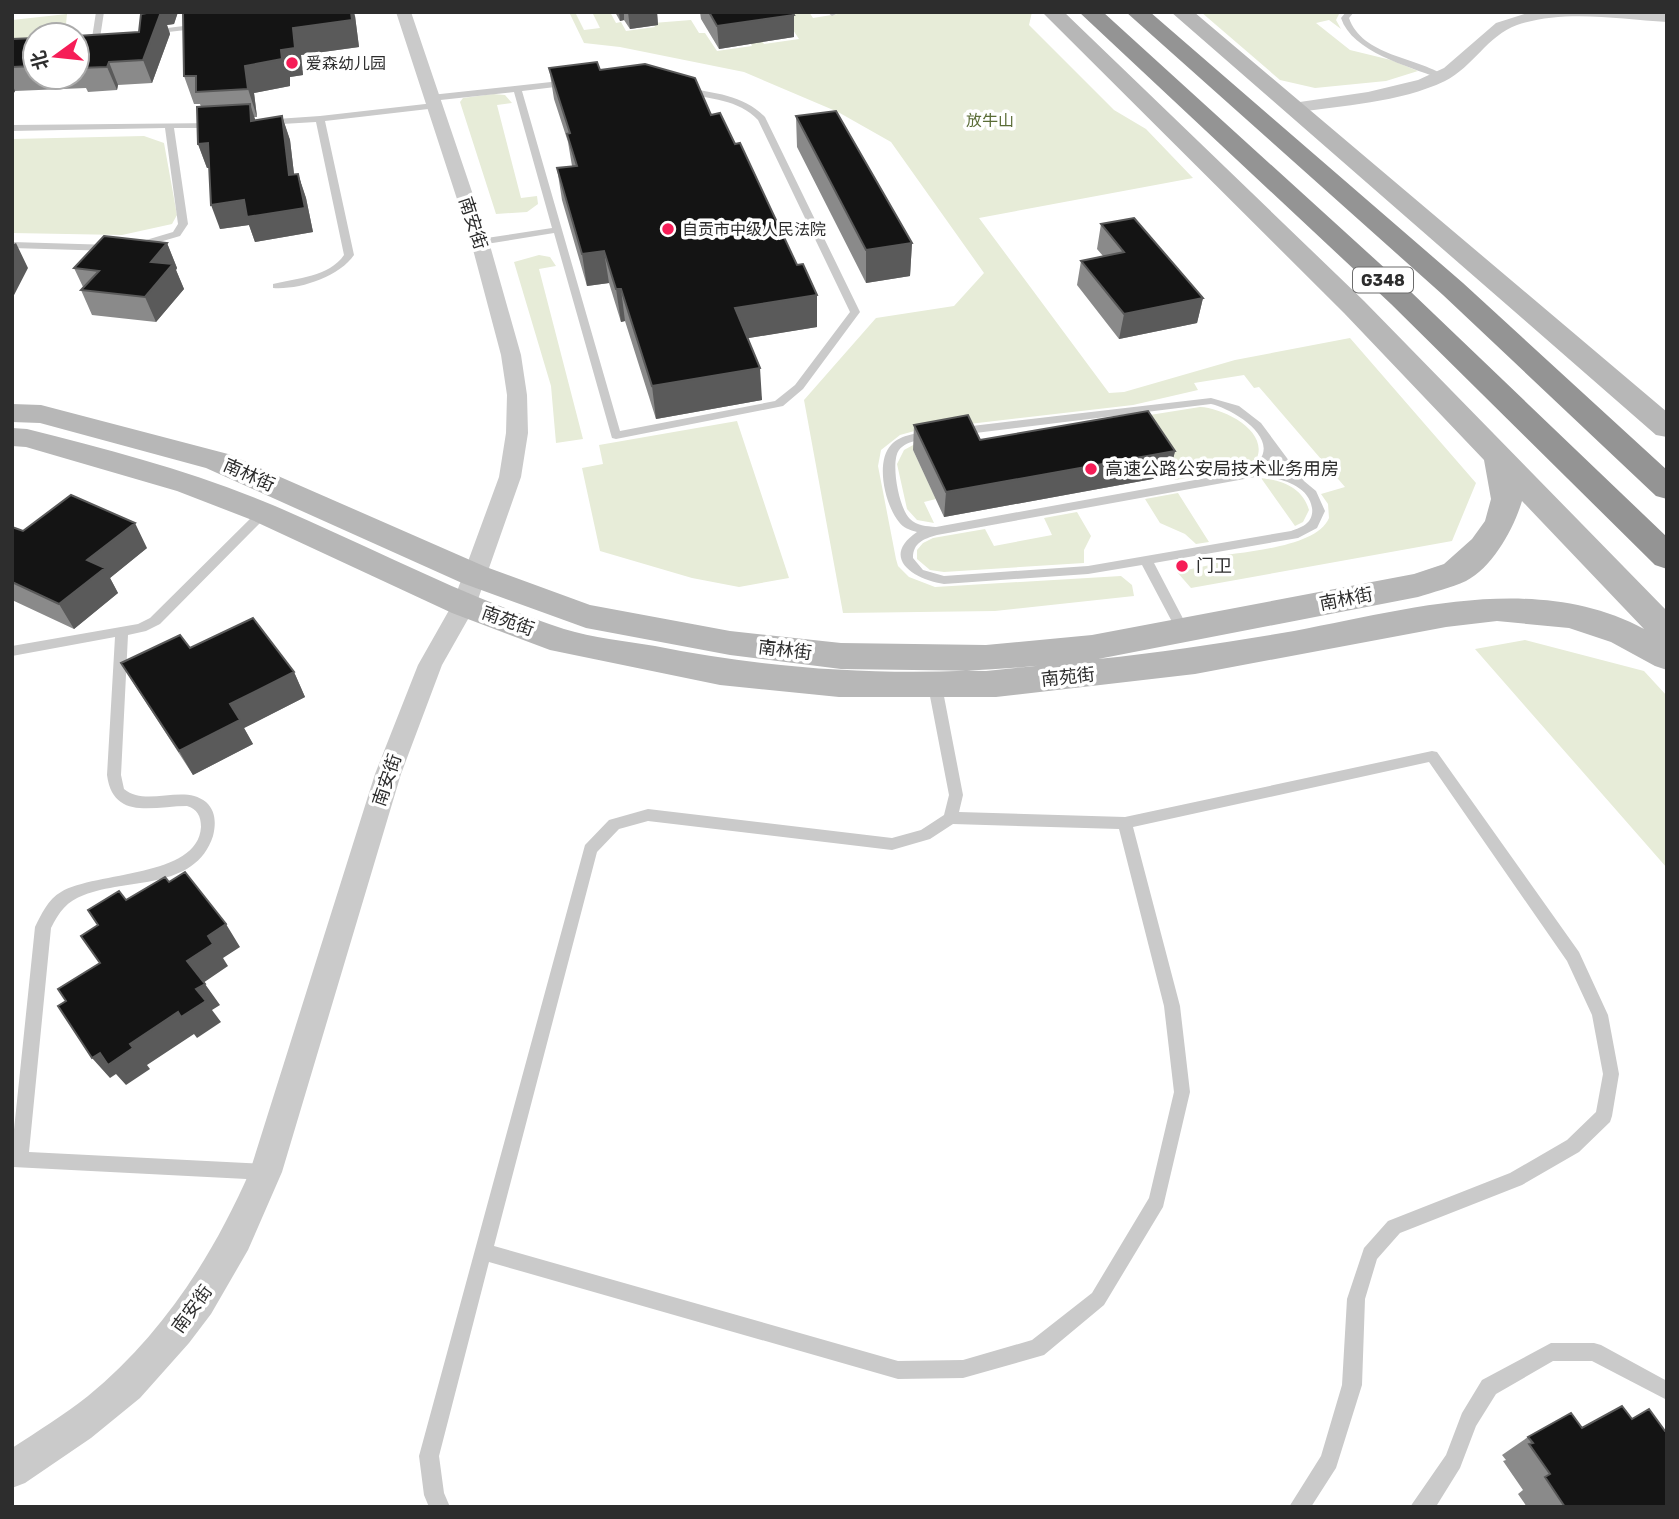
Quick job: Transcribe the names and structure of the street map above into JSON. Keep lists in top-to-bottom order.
{
  "streets": {
    "highway": ["G348"],
    "main road": ["南林街", "南苑街"],
    "street": ["南安街"]
  },
  "crossings": [
    ["南安街", "南林街"],
    ["南安街", "南苑街"],
    ["南林街", "南苑街"]
  ],
  "parks": ["放牛山"],
  "places": [
    "爱森幼儿园",
    "自贡市中级人民法院",
    "高速公路公安局技术业务用房",
    "门卫"
  ],
  "north": "left"
}
